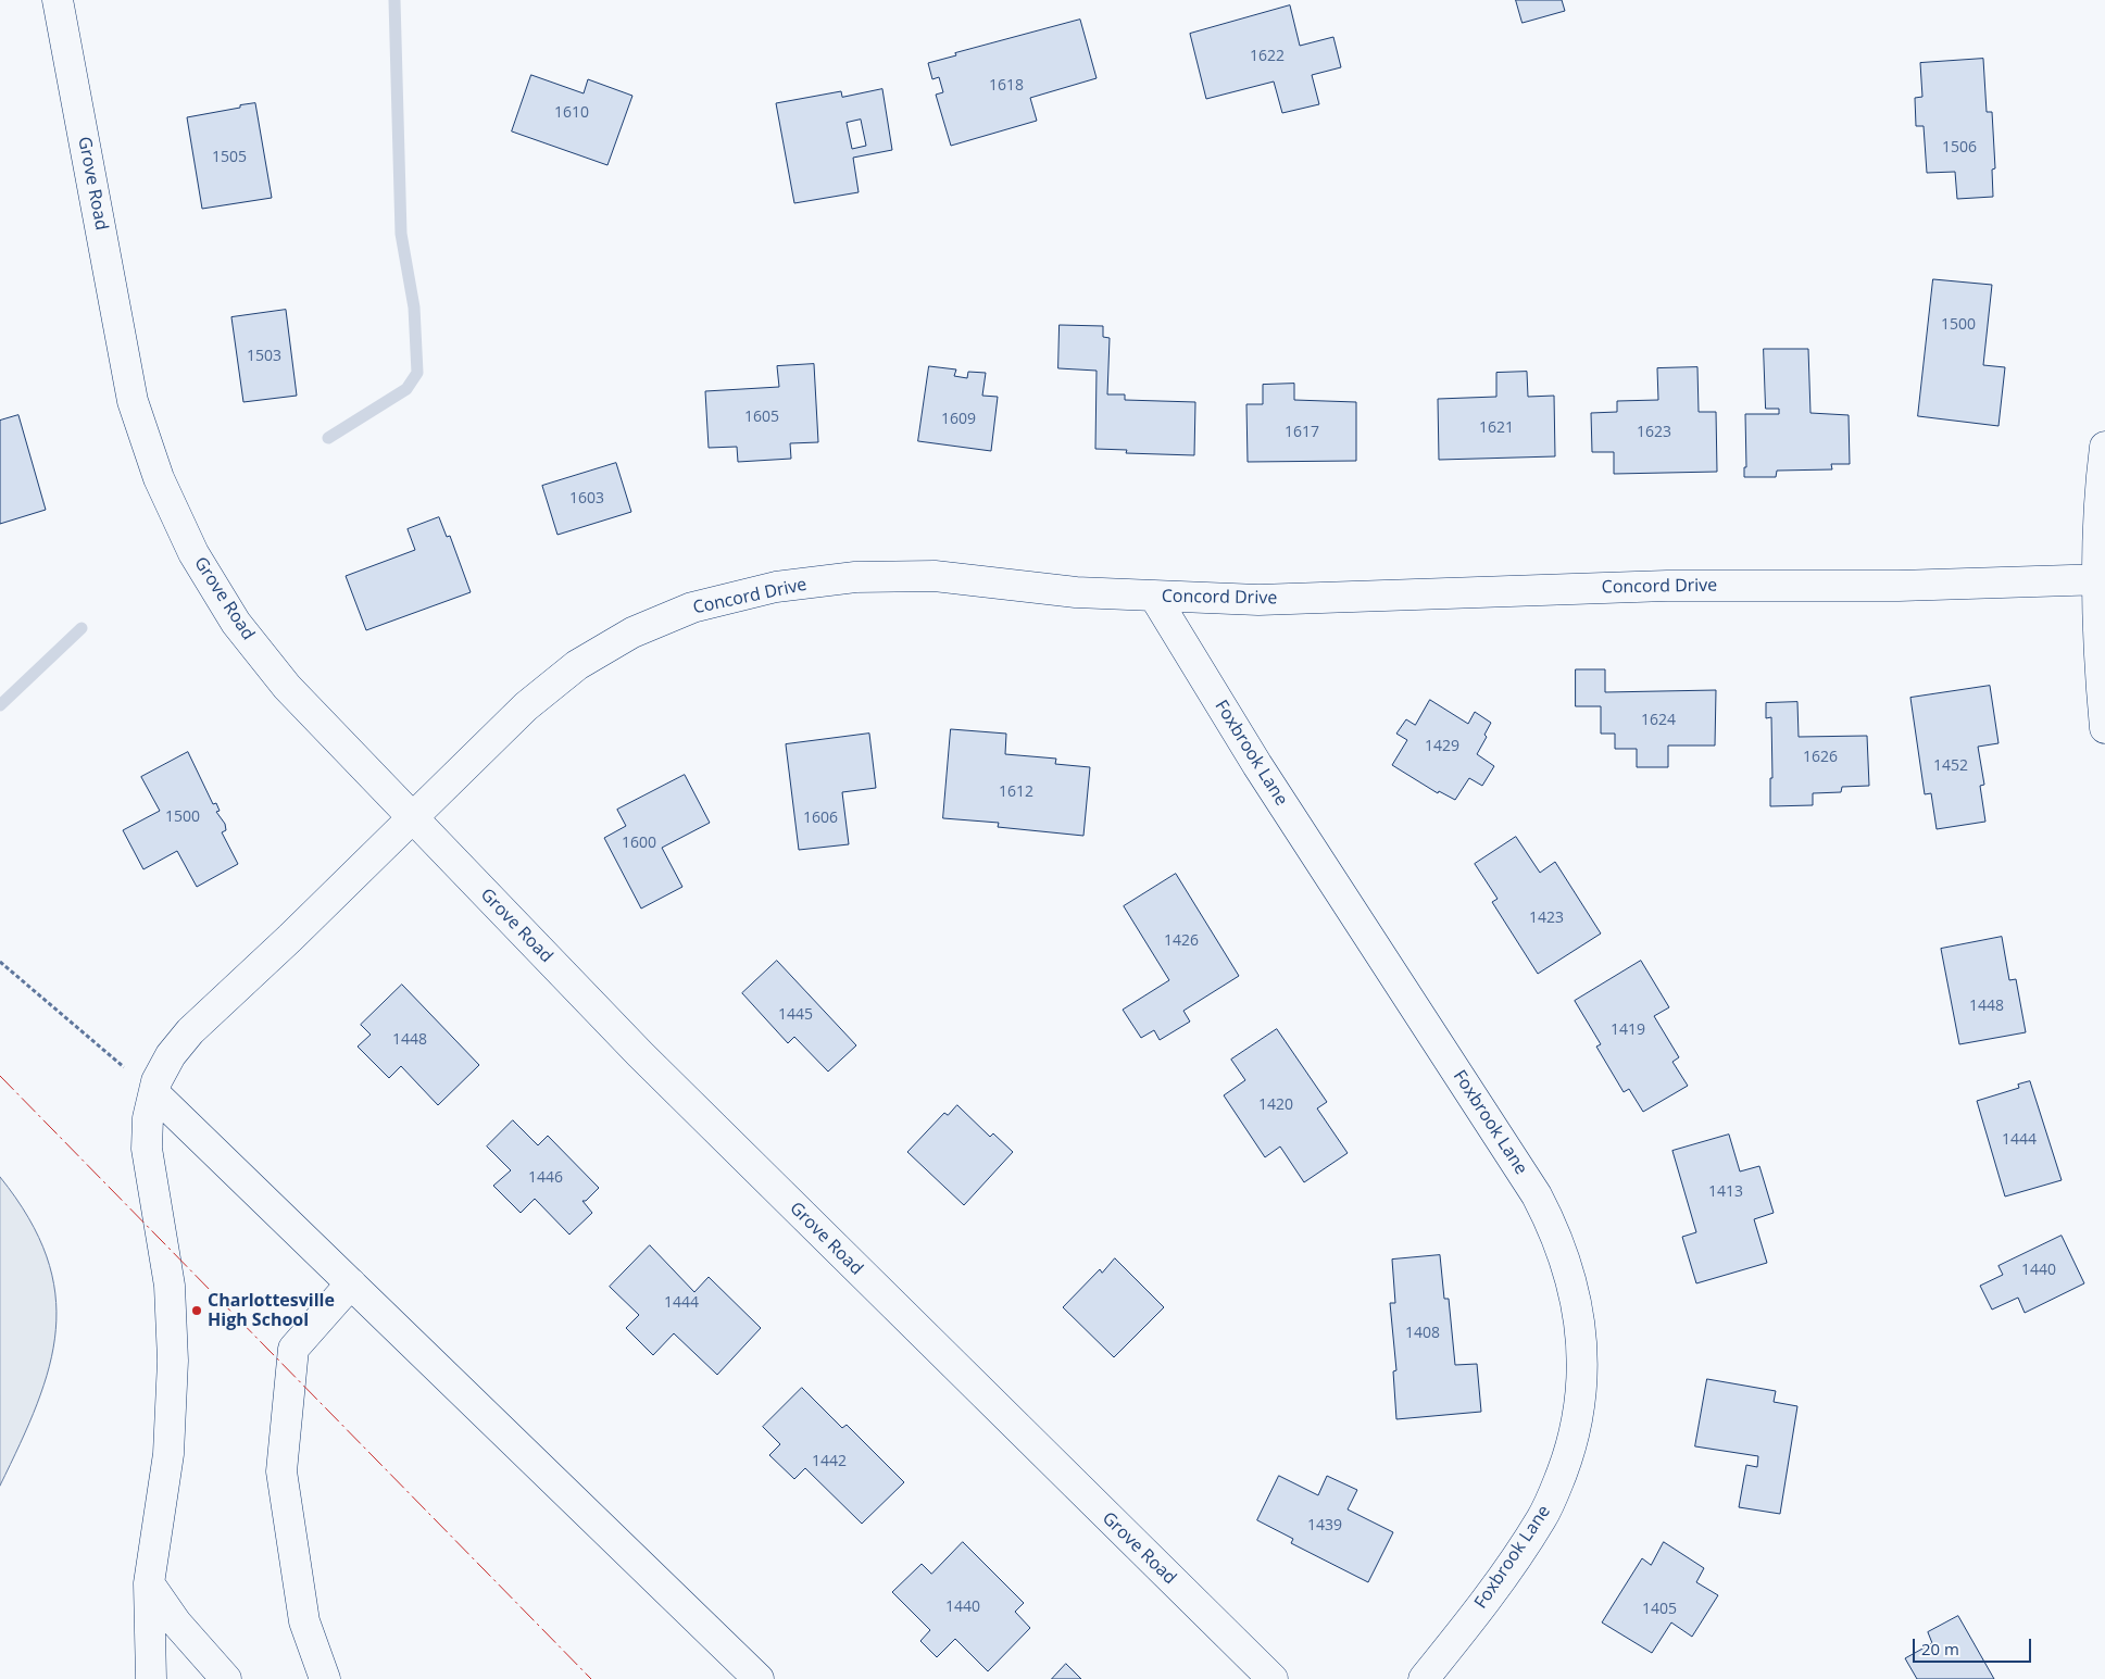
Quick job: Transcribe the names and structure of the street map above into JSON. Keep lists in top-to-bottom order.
{
  "streets": {
    "street": ["Grove Road", "Concord Drive", "Foxbrook Lane"]
  },
  "crossings": [
    ["Grove Road", "Concord Drive"],
    ["Concord Drive", "Foxbrook Lane"]
  ],
  "places": ["Charlottesville High School"],
  "house_numbers": [
    "1622",
    "1618",
    "1610",
    "1506",
    "1505",
    "1500",
    "1503",
    "1605",
    "1609",
    "1621",
    "1617",
    "1623",
    "1603",
    "1624",
    "1429",
    "1626",
    "1452",
    "1612",
    "1500",
    "1606",
    "1600",
    "1423",
    "1426",
    "1448",
    "1445",
    "1419",
    "1448",
    "1420",
    "1444",
    "1446",
    "1413",
    "1440",
    "1444",
    "1408",
    "1442",
    "1439",
    "1440",
    "1405"
  ],
  "scale_bar": "20 m"
}
